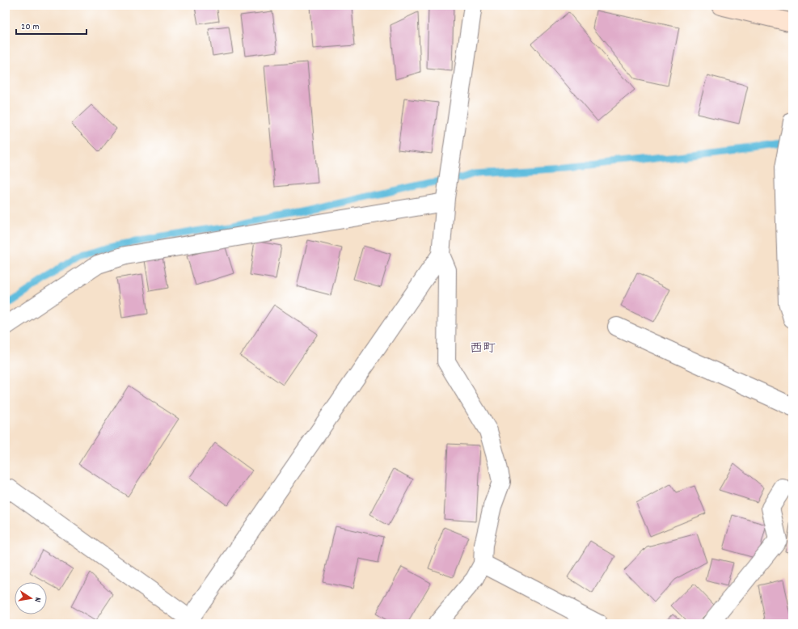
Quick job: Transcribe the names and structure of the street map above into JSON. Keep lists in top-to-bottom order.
{
  "districts": ["西町"],
  "scale_bar": "20 m",
  "north": "right"
}
